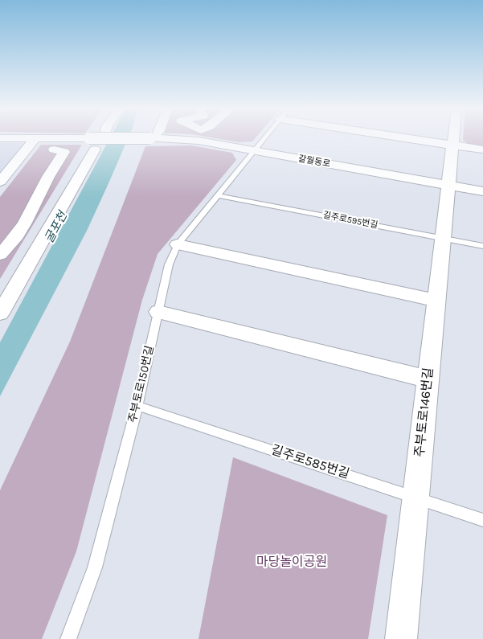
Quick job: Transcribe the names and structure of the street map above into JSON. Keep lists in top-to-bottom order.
{
  "streets": {
    "street": ["갈월동로", "주부토로146번길"],
    "lane": ["길주로595번길", "주부토로150번길", "길주로585번길"]
  },
  "crossings": [
    ["갈월동로", "주부토로150번길"],
    ["갈월동로", "주부토로146번길"],
    ["길주로595번길", "주부토로150번길"],
    ["길주로595번길", "주부토로146번길"],
    ["주부토로150번길", "길주로585번길"],
    ["주부토로146번길", "길주로585번길"]
  ],
  "water": ["굴포천"],
  "parks": ["마당놀이공원"]
}
